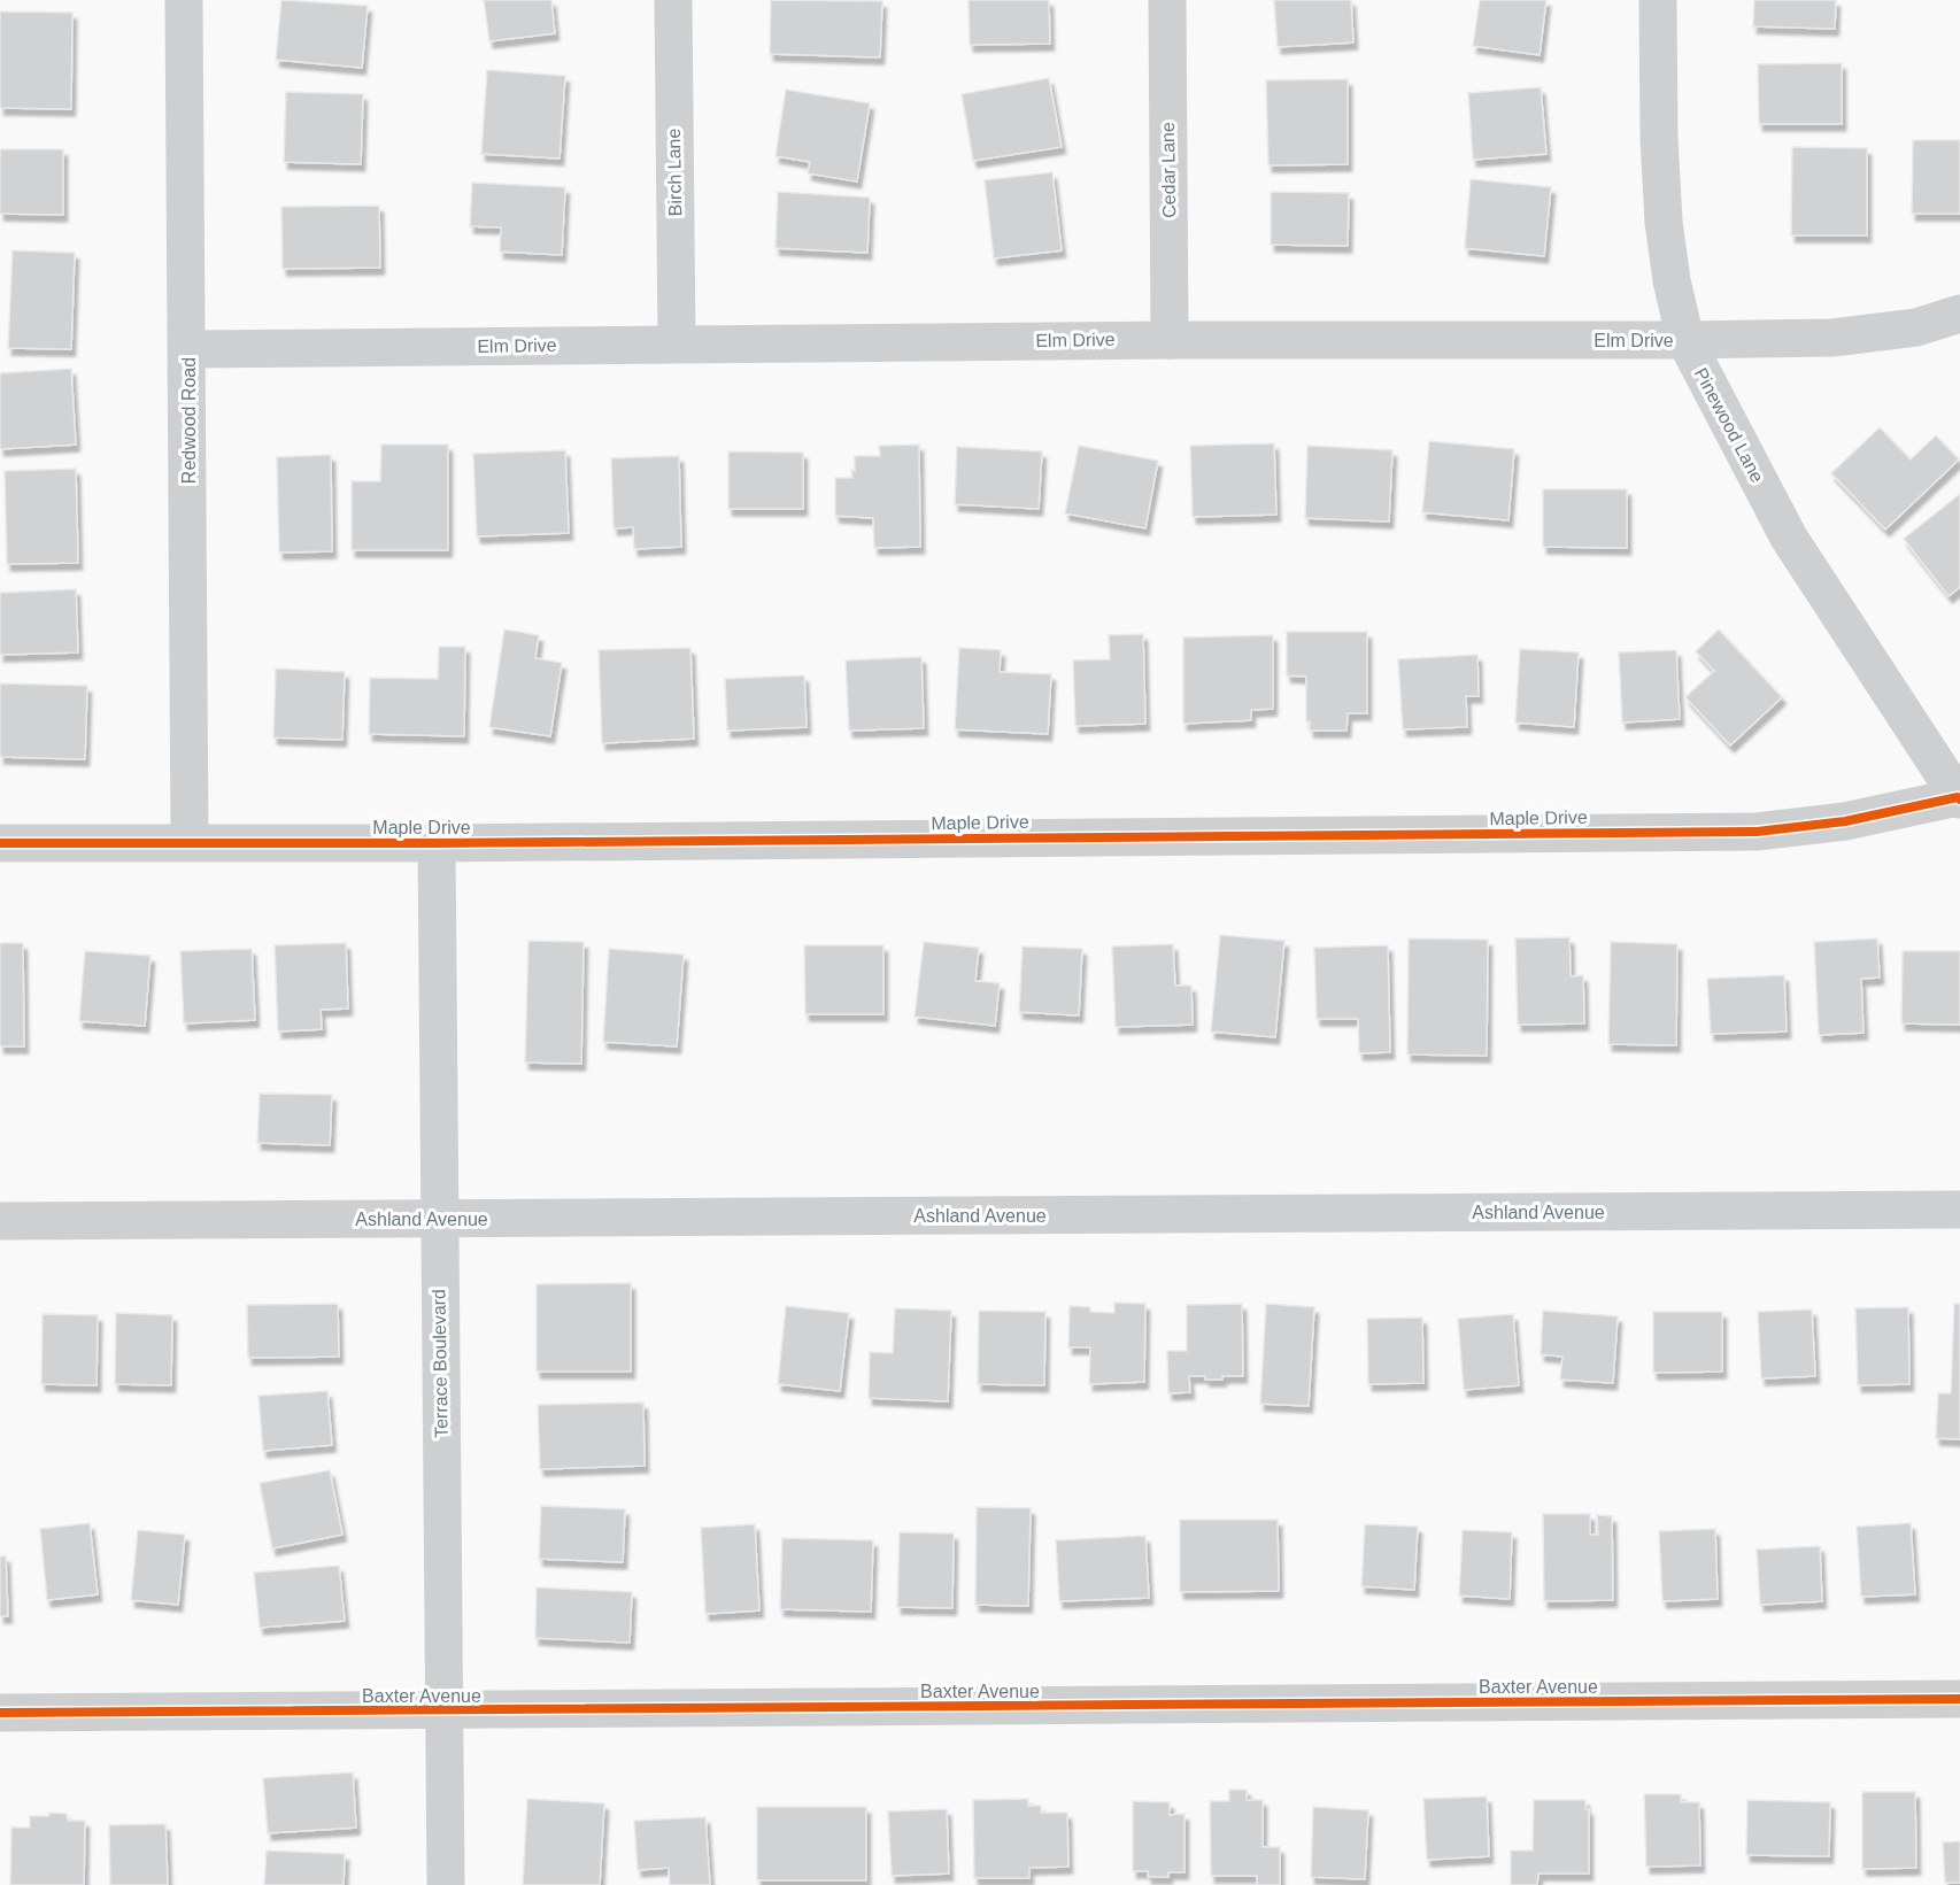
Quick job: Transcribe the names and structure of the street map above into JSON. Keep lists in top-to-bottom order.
{
  "streets": {
    "street": [
      "Cedar Lane",
      "Birch Lane",
      "Elm Drive",
      "Redwood Road",
      "Pinewood Lane",
      "Maple Drive",
      "Ashland Avenue",
      "Terrace Boulevard",
      "Baxter Avenue"
    ]
  },
  "crossings": [
    ["Cedar Lane", "Elm Drive"],
    ["Birch Lane", "Elm Drive"],
    ["Elm Drive", "Redwood Road"],
    ["Elm Drive", "Pinewood Lane"],
    ["Redwood Road", "Maple Drive"],
    ["Pinewood Lane", "Maple Drive"],
    ["Maple Drive", "Terrace Boulevard"],
    ["Ashland Avenue", "Terrace Boulevard"],
    ["Terrace Boulevard", "Baxter Avenue"]
  ]
}
